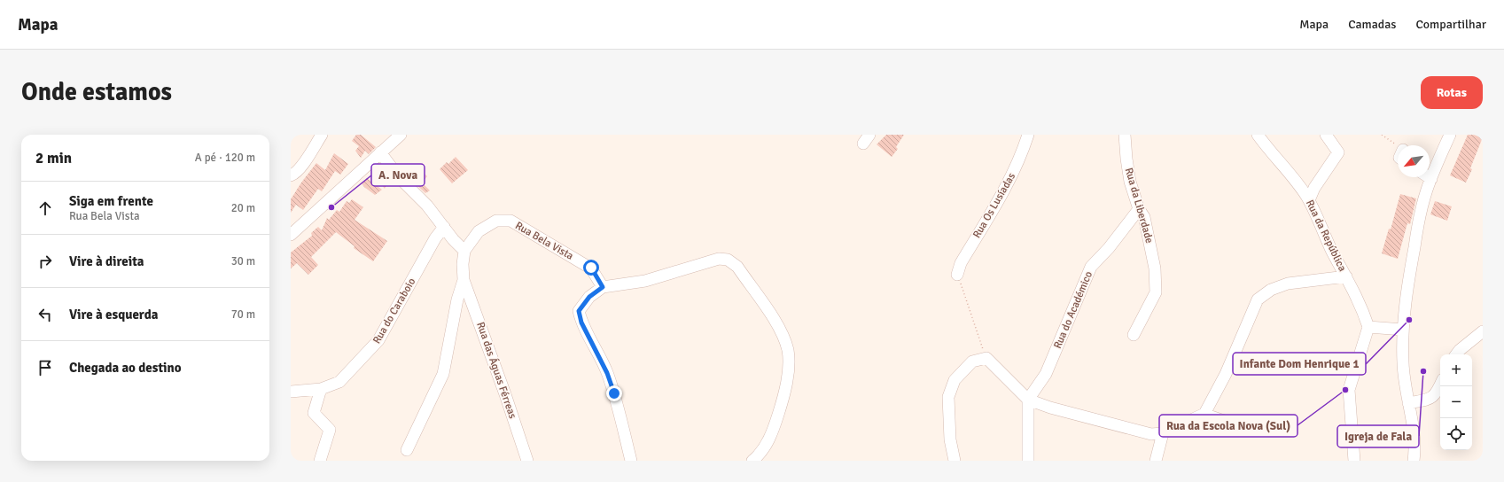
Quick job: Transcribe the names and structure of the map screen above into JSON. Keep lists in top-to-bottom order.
{
  "streets": {
    "street": [
      "Rua Os Lusíadas",
      "Rua da Liberdade",
      "Rua da República",
      "Rua Bela Vista",
      "Rua do Académico",
      "Rua do Caraboio",
      "Rua das Águas Férreas"
    ]
  },
  "crossings": [
    ["Rua da Liberdade", "Rua do Académico"]
  ],
  "places": [
    "A. Nova",
    "Infante Dom Henrique 1",
    "Igreja de Fala",
    "Rua da Escola Nova (Sul)"
  ],
  "north": "bottom left",
  "page": {
    "header": "Mapa",
    "nav": ["Mapa", "Camadas", "Compartilhar"],
    "buttons": "Rotas",
    "title": "Onde estamos",
    "heading": ["2 min", "A pé · 120 m"],
    "list": [
      ["Siga em frente", "Rua Bela Vista", "20 m"],
      ["Vire à direita", "30 m"],
      ["Vire à esquerda", "70 m"],
      "Chegada ao destino"
    ],
    "map_buttons": ["+", "−"]
  }
}
